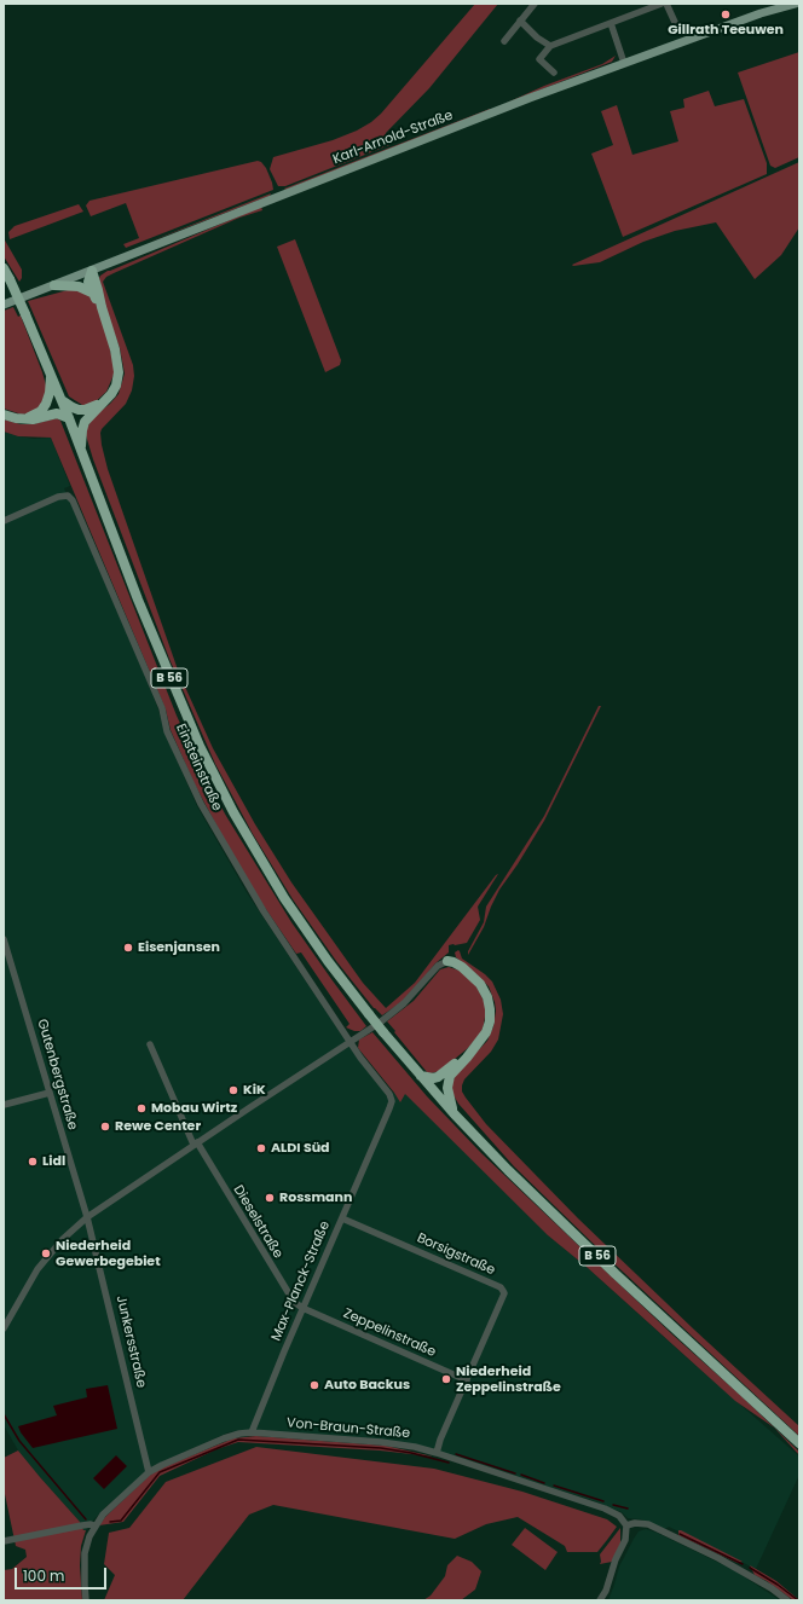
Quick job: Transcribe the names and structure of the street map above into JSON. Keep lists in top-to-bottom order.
{
  "streets": {
    "highway": ["B 56"],
    "main road": ["Karl-Arnold-Straße"],
    "street": [
      "Einsteinstraße",
      "Gutenbergstraße",
      "Dieselstraße",
      "Borsigstraße",
      "Max-Planck-Straße",
      "Zeppelinstraße",
      "Junkersstraße",
      "Von-Braun-Straße"
    ]
  },
  "crossings": [
    ["Karl-Arnold-Straße", "B 56"],
    ["Einsteinstraße", "Max-Planck-Straße"],
    ["Gutenbergstraße", "Junkersstraße"],
    ["Dieselstraße", "Max-Planck-Straße"],
    ["Dieselstraße", "Zeppelinstraße"],
    ["Borsigstraße", "Max-Planck-Straße"],
    ["Borsigstraße", "Zeppelinstraße"],
    ["Borsigstraße", "Von-Braun-Straße"],
    ["Max-Planck-Straße", "Zeppelinstraße"],
    ["Max-Planck-Straße", "Von-Braun-Straße"],
    ["Junkersstraße", "Von-Braun-Straße"]
  ],
  "places": [
    "Gillrath Teeuwen",
    "Eisenjansen",
    "KiK",
    "Mobau Wirtz",
    "Rewe Center",
    "ALDI Süd",
    "Lidl",
    "Rossmann",
    "Niederheid Gewerbegebiet",
    "Niederheid Zeppelinstraße",
    "Auto Backus"
  ],
  "scale_bar": "100 m"
}
